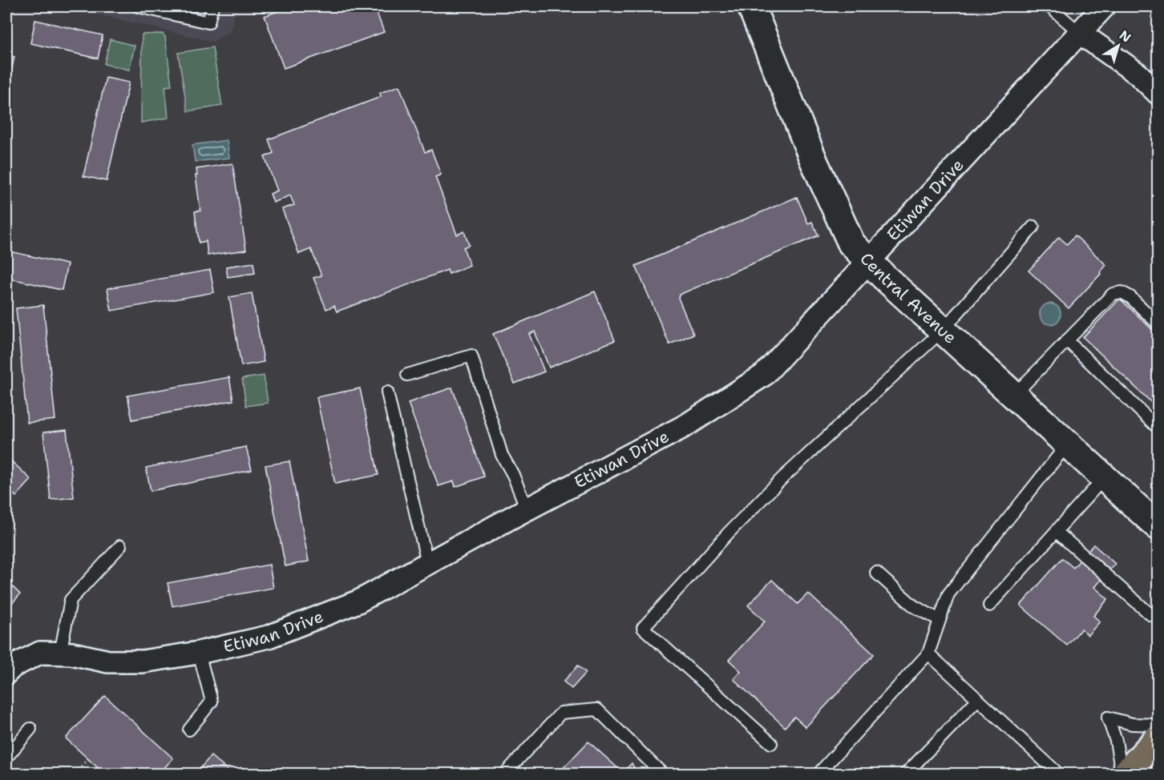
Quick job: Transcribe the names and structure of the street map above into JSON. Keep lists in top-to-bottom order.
{
  "streets": {
    "street": ["Etiwan Drive", "Central Avenue"]
  },
  "crossings": [
    ["Etiwan Drive", "Central Avenue"]
  ],
  "north": "top right"
}
